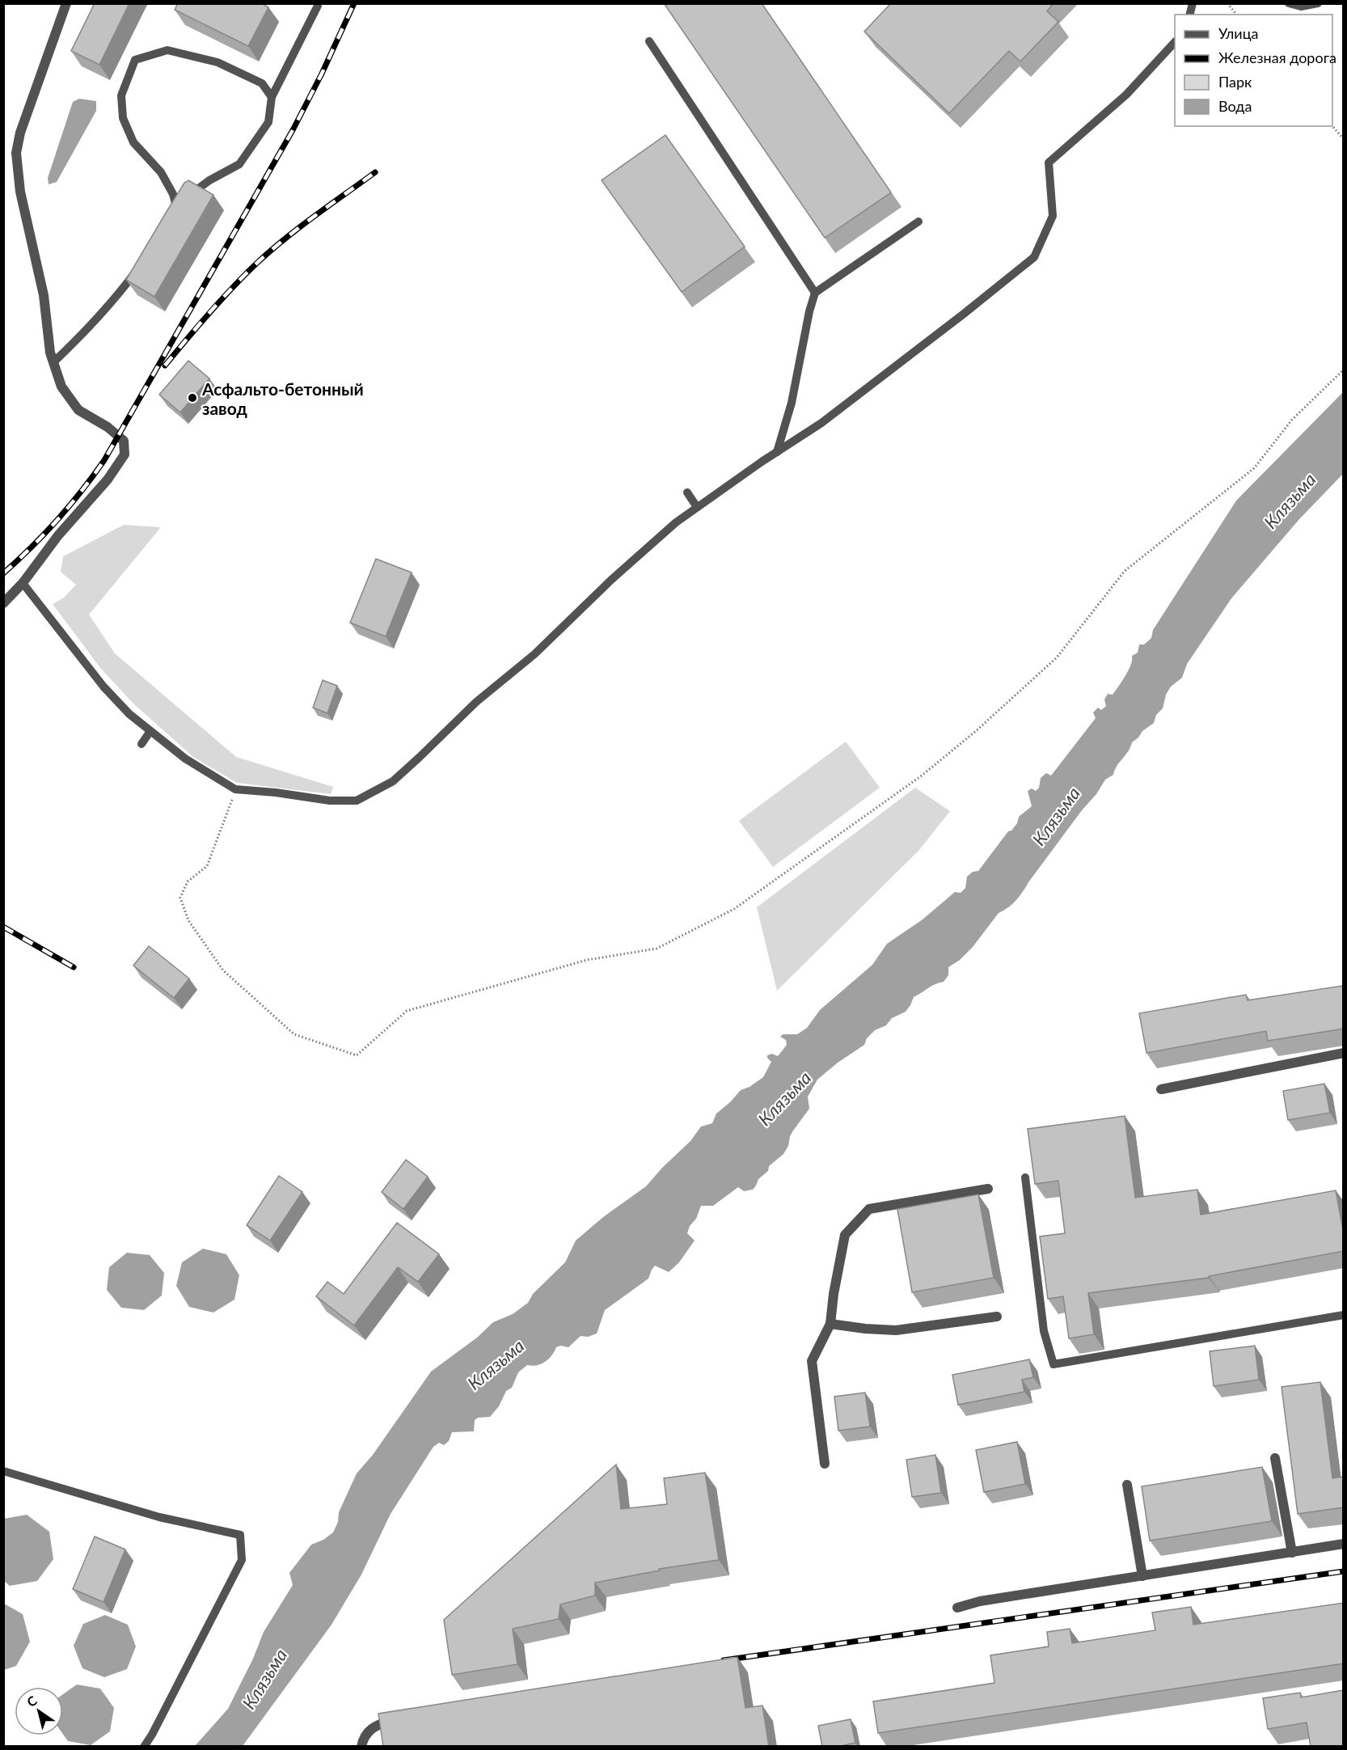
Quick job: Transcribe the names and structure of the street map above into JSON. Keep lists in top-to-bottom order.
{
  "water": ["Клязьма"],
  "places": ["Асфальто-бетонный завод"],
  "legend": [
    "Улица",
    "Железная дорога",
    "Парк",
    "Вода"
  ],
  "north": "top left"
}
